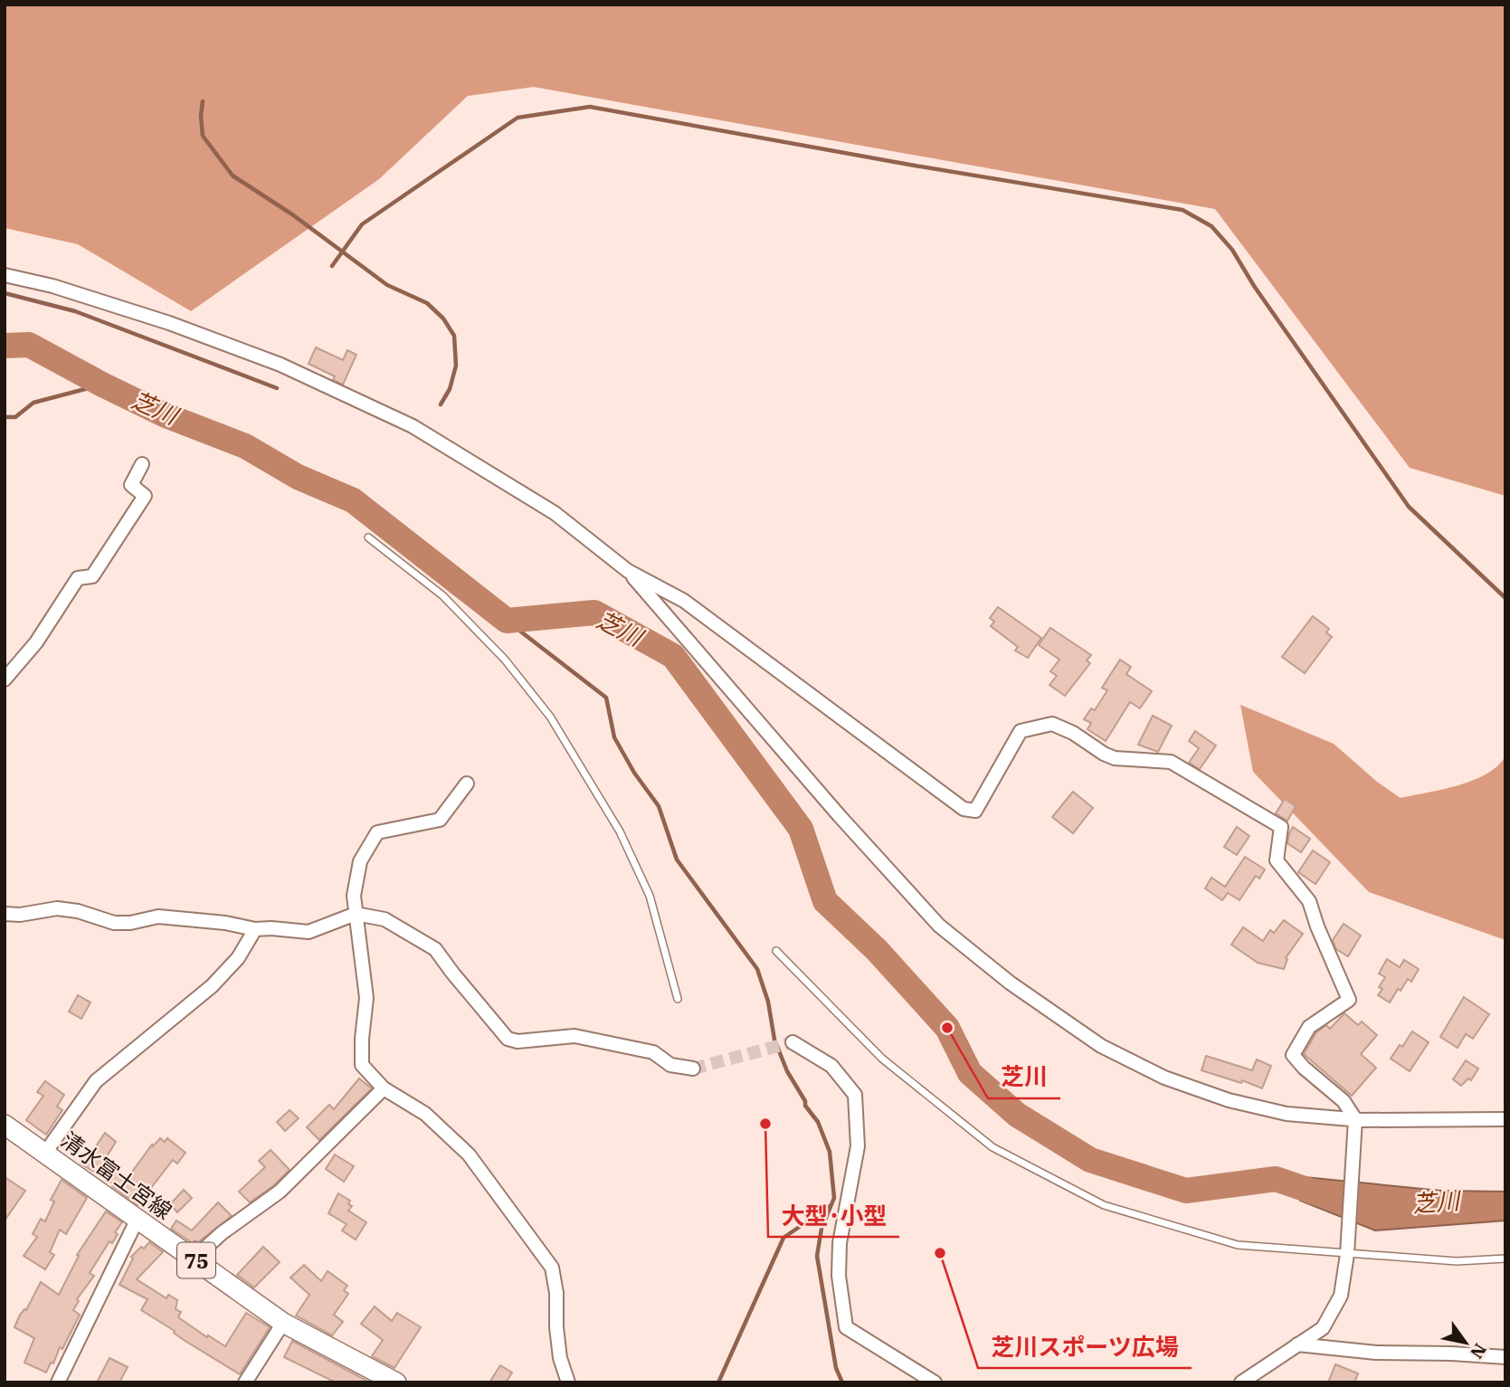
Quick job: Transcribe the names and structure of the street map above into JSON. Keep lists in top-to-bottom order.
{
  "streets": {
    "main road": ["清水富士宮線", "75"]
  },
  "water": ["芝川"],
  "places": ["芝川", "大型･小型", "芝川スポーツ広場"],
  "north": "bottom right"
}
